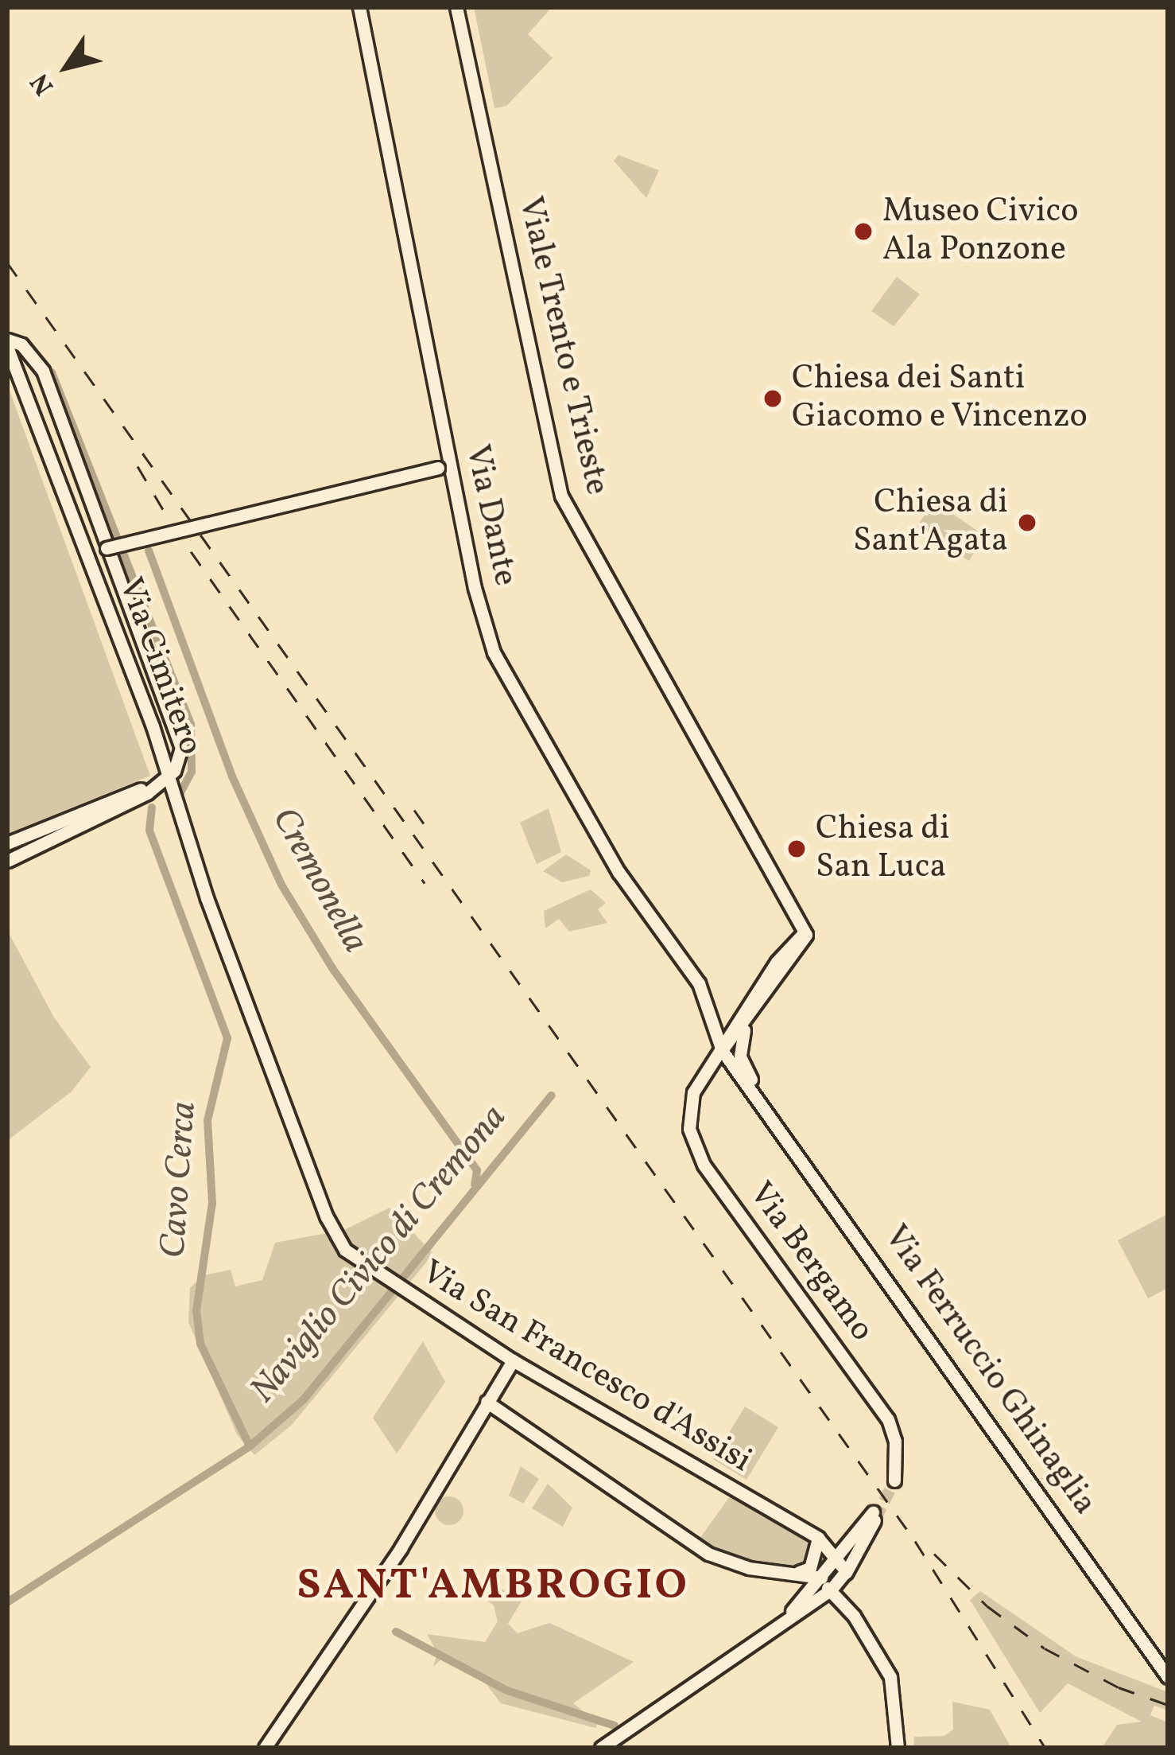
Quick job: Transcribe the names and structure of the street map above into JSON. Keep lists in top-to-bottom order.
{
  "streets": {
    "main road": [
      "Viale Trento e Trieste",
      "Via Dante",
      "Via Cimitero",
      "Via Bergamo",
      "Via San Francesco d'Assisi",
      "Via Ferruccio Ghinaglia"
    ]
  },
  "crossings": [
    ["Via Dante", "Via Cimitero"],
    ["Via Cimitero", "Via San Francesco d'Assisi"],
    ["Via Bergamo", "Via Ferruccio Ghinaglia"]
  ],
  "districts": ["SANT'AMBROGIO"],
  "water": ["Cremonella", "Cavo Cerca", "Naviglio Civico di Cremona"],
  "places": [
    "Museo Civico Ala Ponzone",
    "Chiesa dei Santi Giacomo e Vincenzo",
    "Chiesa di Sant'Agata",
    "Chiesa di San Luca"
  ],
  "north": "bottom left"
}
